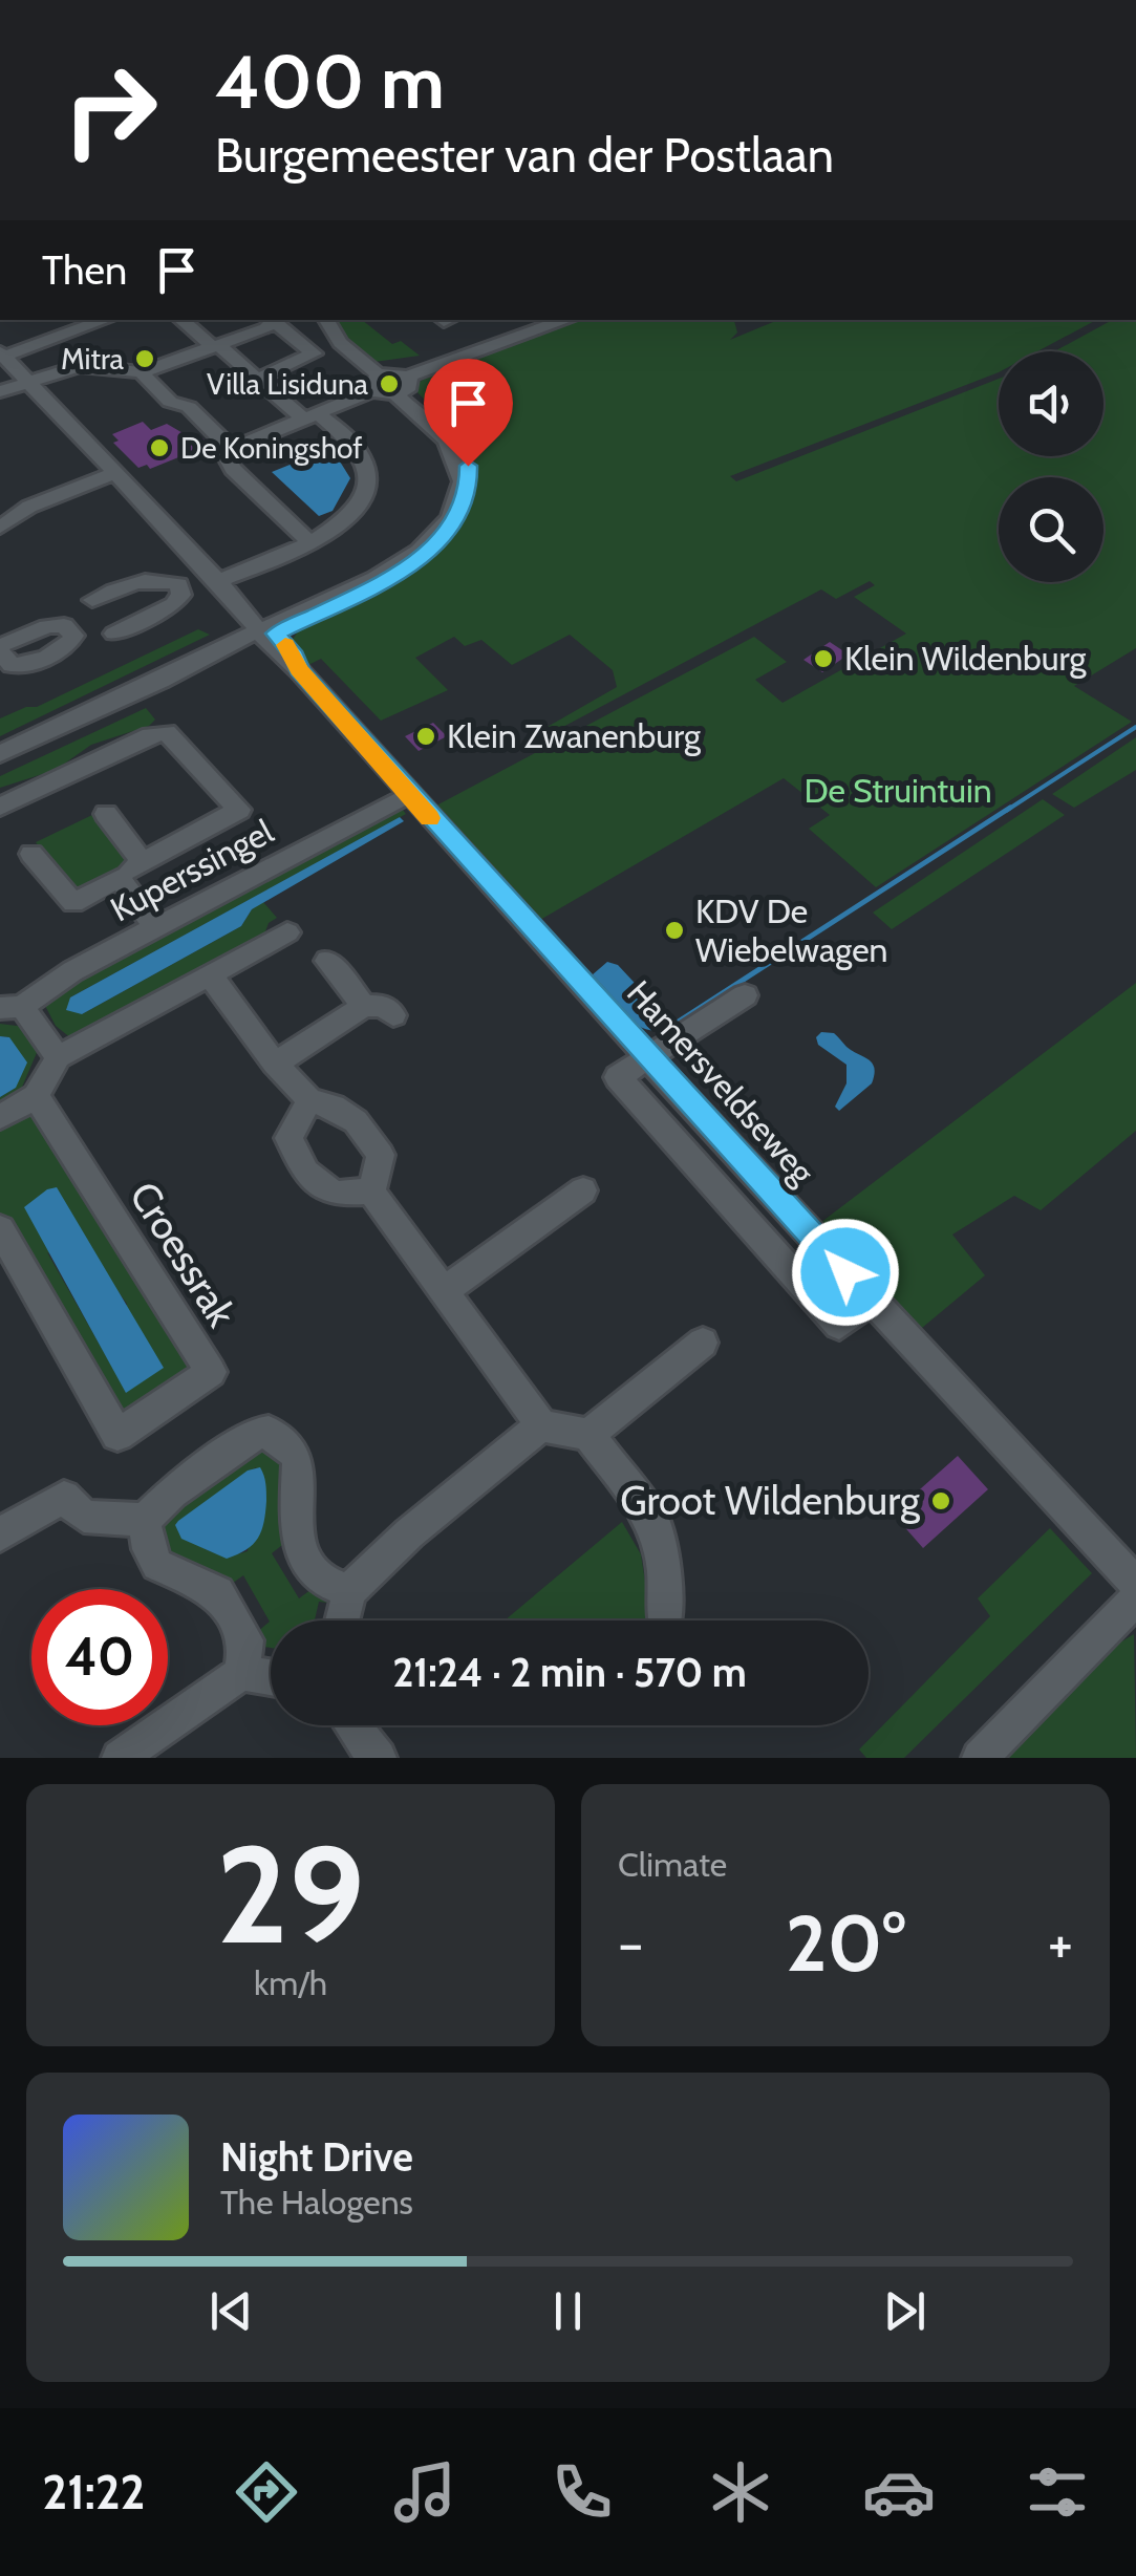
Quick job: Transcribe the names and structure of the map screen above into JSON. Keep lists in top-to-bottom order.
{
  "streets": {
    "street": ["Kuperssingel", "Hamersveldseweg", "Croessrak"]
  },
  "parks": ["De Struintuin"],
  "places": [
    "Mitra",
    "Villa Lisiduna",
    "De Koningshof",
    "Klein Wildenburg",
    "Klein Zwanenburg",
    "KDV De Wiebelwagen",
    "Groot Wildenburg"
  ],
  "page": {
    "turn": ["400 m", "Burgemeester van der Postlaan"],
    "then": "Then",
    "limit": "40",
    "trip": "21:24 · 2 min · 570 m",
    "tile": [
      ["29", "km/h"],
      "Climate"
    ],
    "heat": ["−", "20°", "+"],
    "song": ["Night Drive", "The Halogens"],
    "tabs": "21:22"
  }
}
